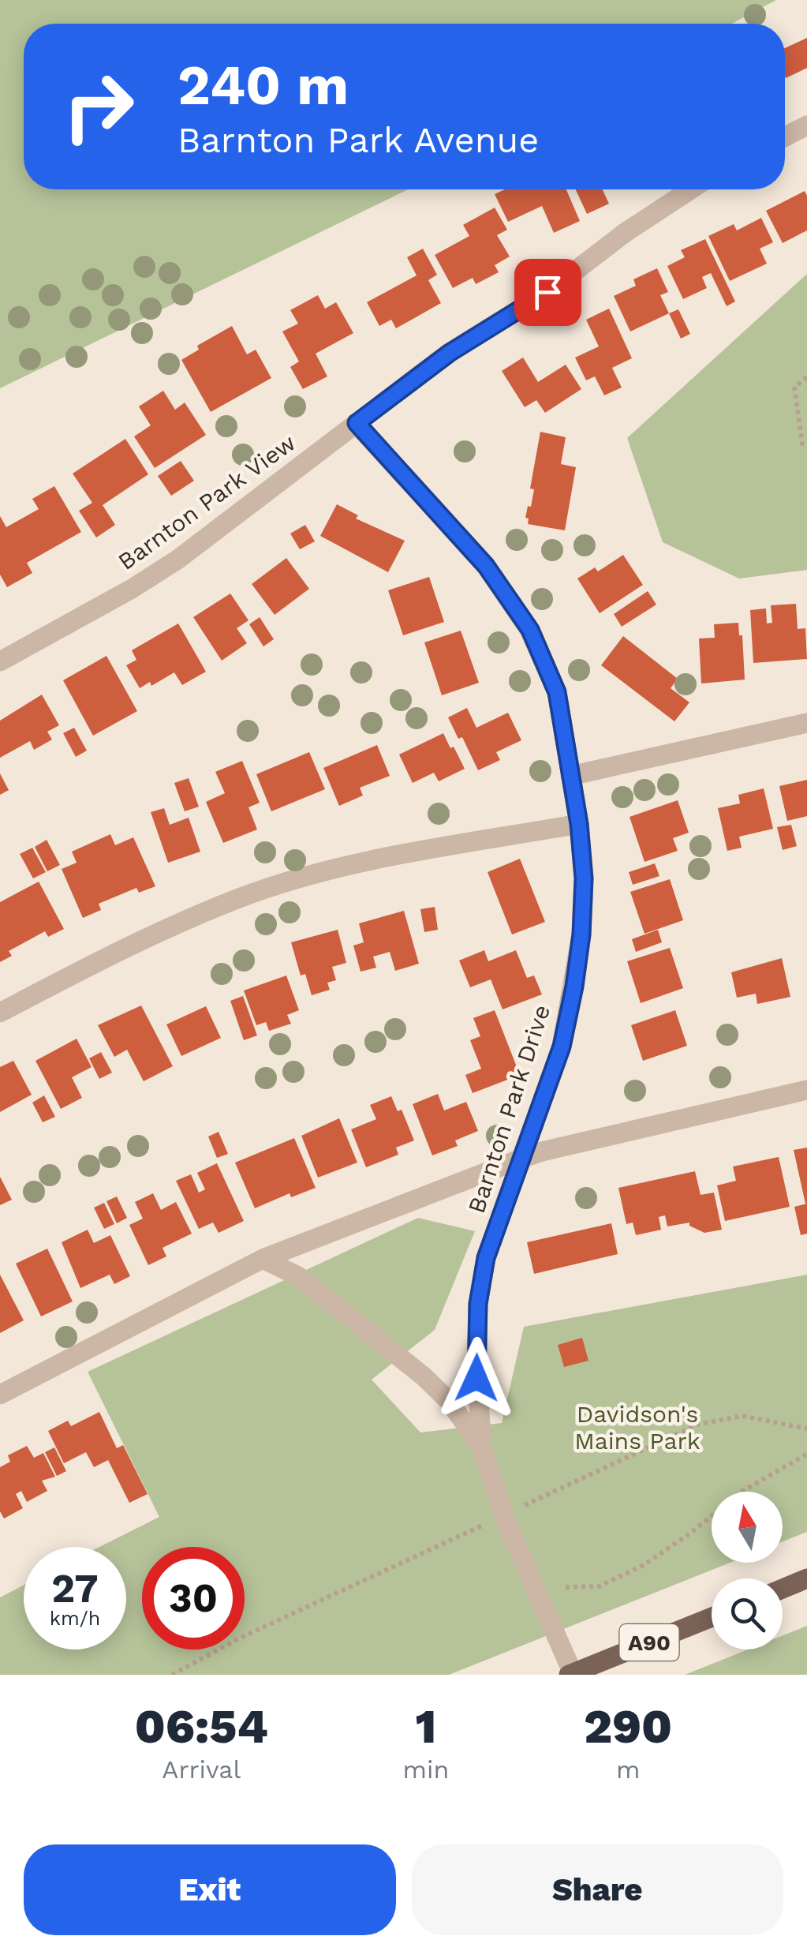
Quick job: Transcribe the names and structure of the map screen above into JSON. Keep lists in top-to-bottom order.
{
  "streets": {
    "main road": ["A90"],
    "street": ["Barnton Park View", "Barnton Park Drive"]
  },
  "crossings": [
    ["Barnton Park View", "Barnton Park Drive"],
    ["Barnton Park Drive", "A90"]
  ],
  "parks": ["Davidson's Mains Park"],
  "north": "top",
  "page": {
    "turn": ["240 m", "Barnton Park Avenue"],
    "speed": "27 km/h",
    "limit": "30",
    "eta": [
      "06:54",
      "Arrival",
      "1",
      "min",
      "290",
      "m"
    ],
    "buttons": ["Exit", "Share"]
  }
}
